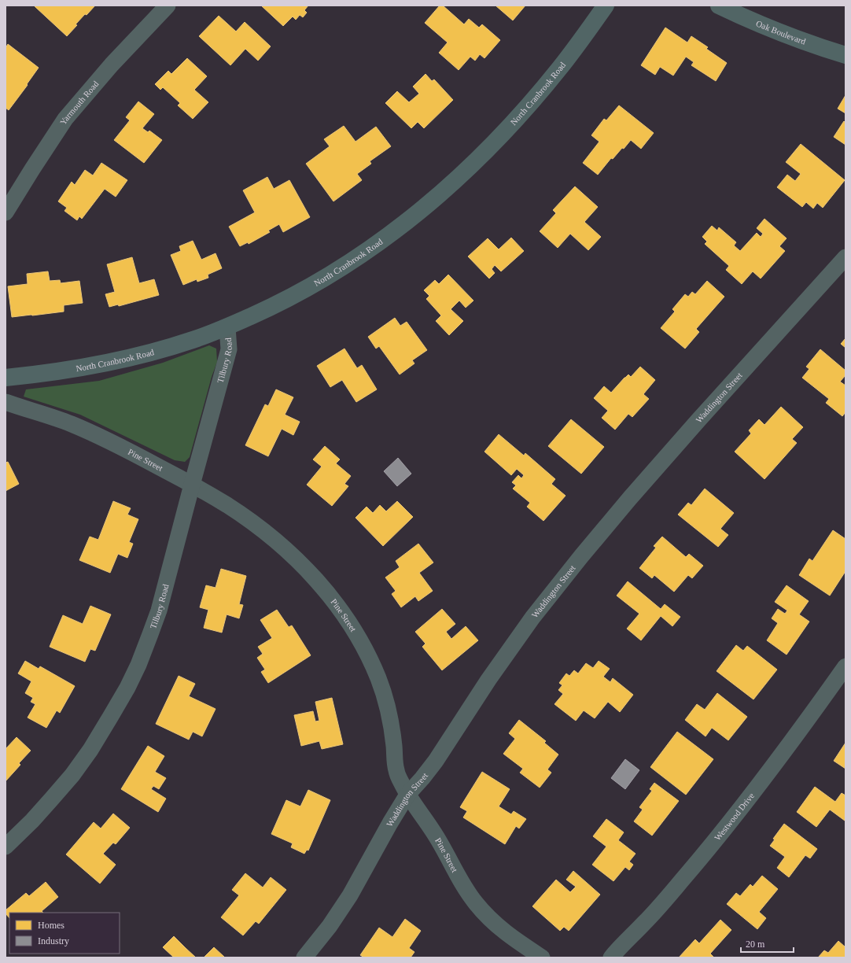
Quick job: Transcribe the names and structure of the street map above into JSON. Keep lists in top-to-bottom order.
{
  "streets": {
    "street": [
      "Oak Boulevard",
      "North Cranbrook Road",
      "Yarmouth Road",
      "Tilbury Road",
      "Waddington Street",
      "Pine Street",
      "Westwood Drive"
    ]
  },
  "crossings": [
    ["North Cranbrook Road", "Tilbury Road"],
    ["Tilbury Road", "Pine Street"],
    ["Waddington Street", "Pine Street"]
  ],
  "legend": ["Homes", "Industry"],
  "scale_bar": "20 m"
}
